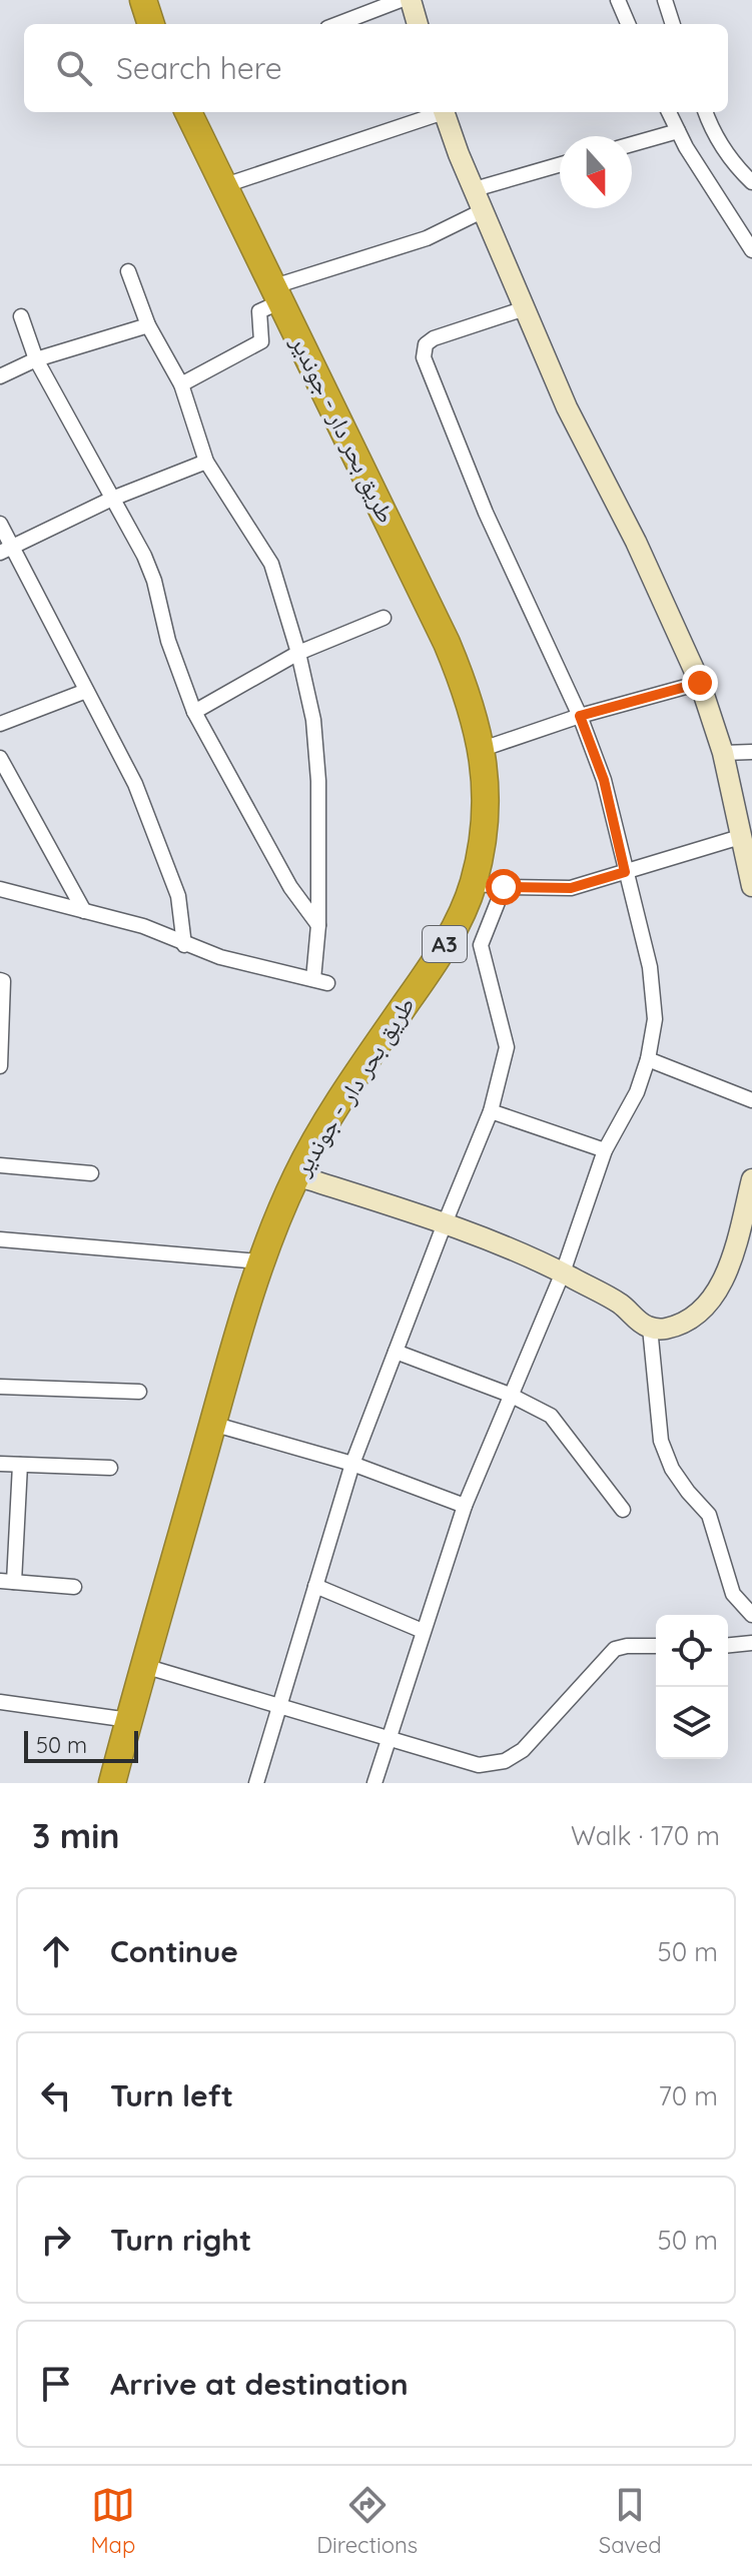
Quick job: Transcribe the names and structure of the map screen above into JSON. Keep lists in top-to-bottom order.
{
  "streets": {
    "highway": ["طريق بحر دار - جوندير", "A3"]
  },
  "scale_bar": "50 m",
  "north": "bottom",
  "page": {
    "search": "Search here",
    "scale": "50 m",
    "heading": ["3 min", "Walk · 170 m"],
    "list": [
      ["Continue", "50 m"],
      ["Turn left", "70 m"],
      ["Turn right", "50 m"],
      "Arrive at destination"
    ],
    "nav": ["Map", "Directions", "Saved"]
  }
}
